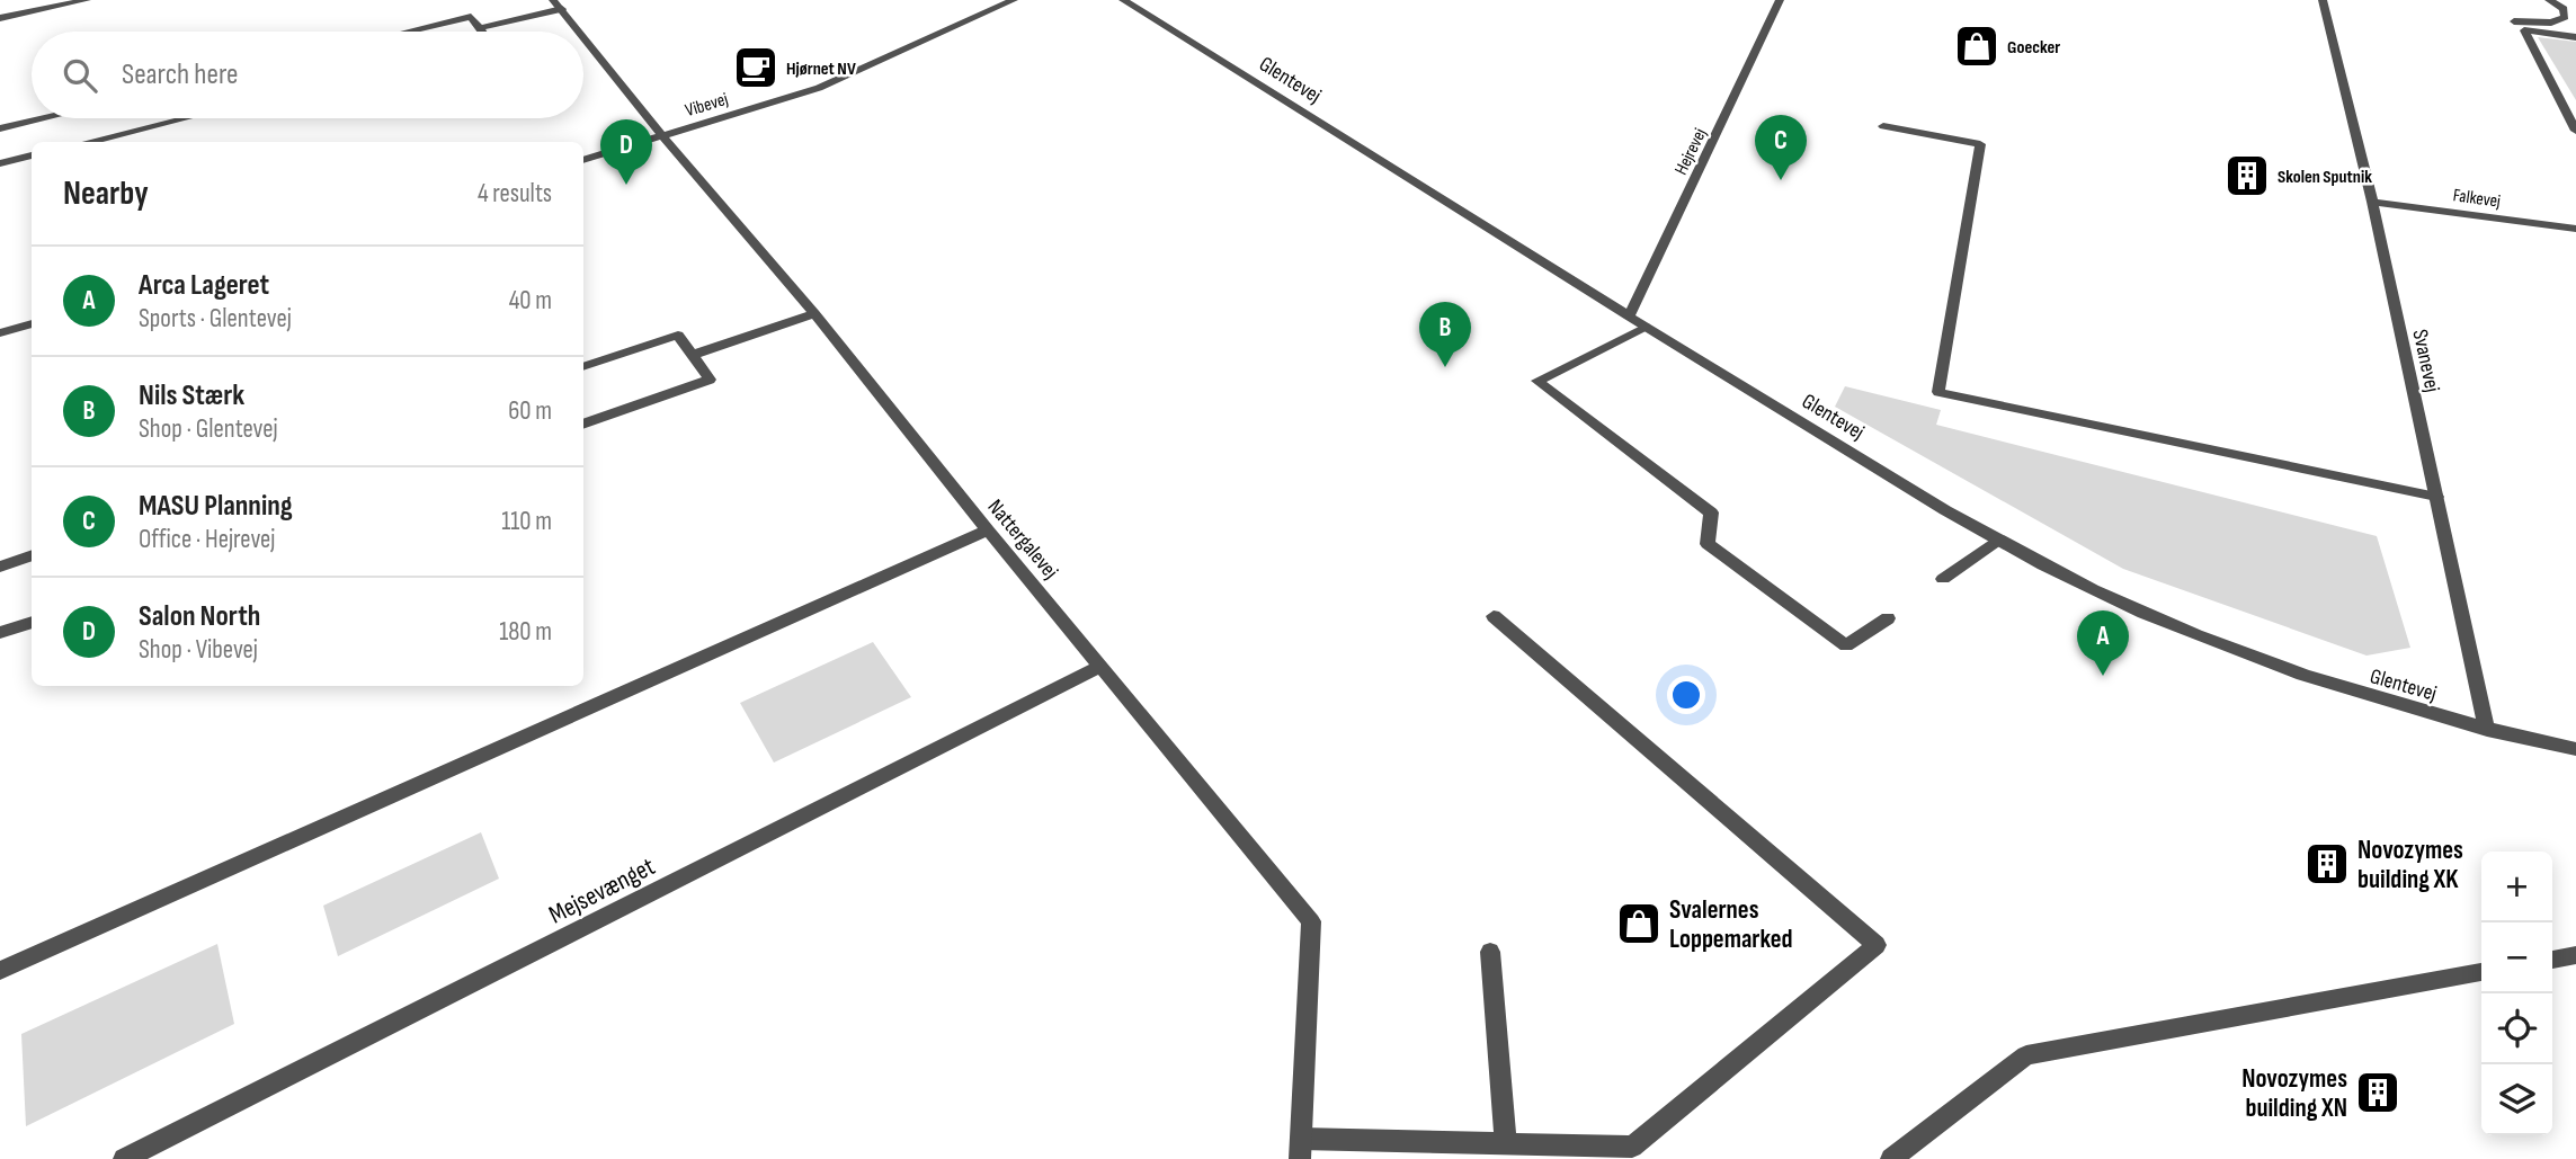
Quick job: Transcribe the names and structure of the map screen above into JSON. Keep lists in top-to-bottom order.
{
  "streets": {
    "street": [
      "Glentevej",
      "Vibevej",
      "Hejrevej",
      "Falkevej",
      "Svanevej",
      "Nattergalevej",
      "Mejsevænget"
    ]
  },
  "crossings": [
    ["Glentevej", "Hejrevej"],
    ["Glentevej", "Svanevej"],
    ["Vibevej", "Nattergalevej"],
    ["Falkevej", "Svanevej"],
    ["Nattergalevej", "Mejsevænget"]
  ],
  "places": {
    "shop": ["Goecker", "Svalernes Loppemarked"],
    "cafe": ["Hjørnet NV"],
    "building": ["Skolen Sputnik", "Novozymes building XK", "Novozymes building XN"]
  },
  "page": {
    "search": "Search here",
    "pins": [
      "C",
      "D",
      "B",
      "A"
    ],
    "heading": ["Nearby", "4 results"],
    "list": [
      {
        "mark": "A",
        "name": "Arca Lageret",
        "note": "Sports · Glentevej",
        "value": "40 m"
      },
      {
        "mark": "B",
        "name": "Nils Stærk",
        "note": "Shop · Glentevej",
        "value": "60 m"
      },
      {
        "mark": "C",
        "name": "MASU Planning",
        "note": "Office · Hejrevej",
        "value": "110 m"
      },
      {
        "mark": "D",
        "name": "Salon North",
        "note": "Shop · Vibevej",
        "value": "180 m"
      }
    ],
    "map_buttons": ["+", "−"]
  }
}
